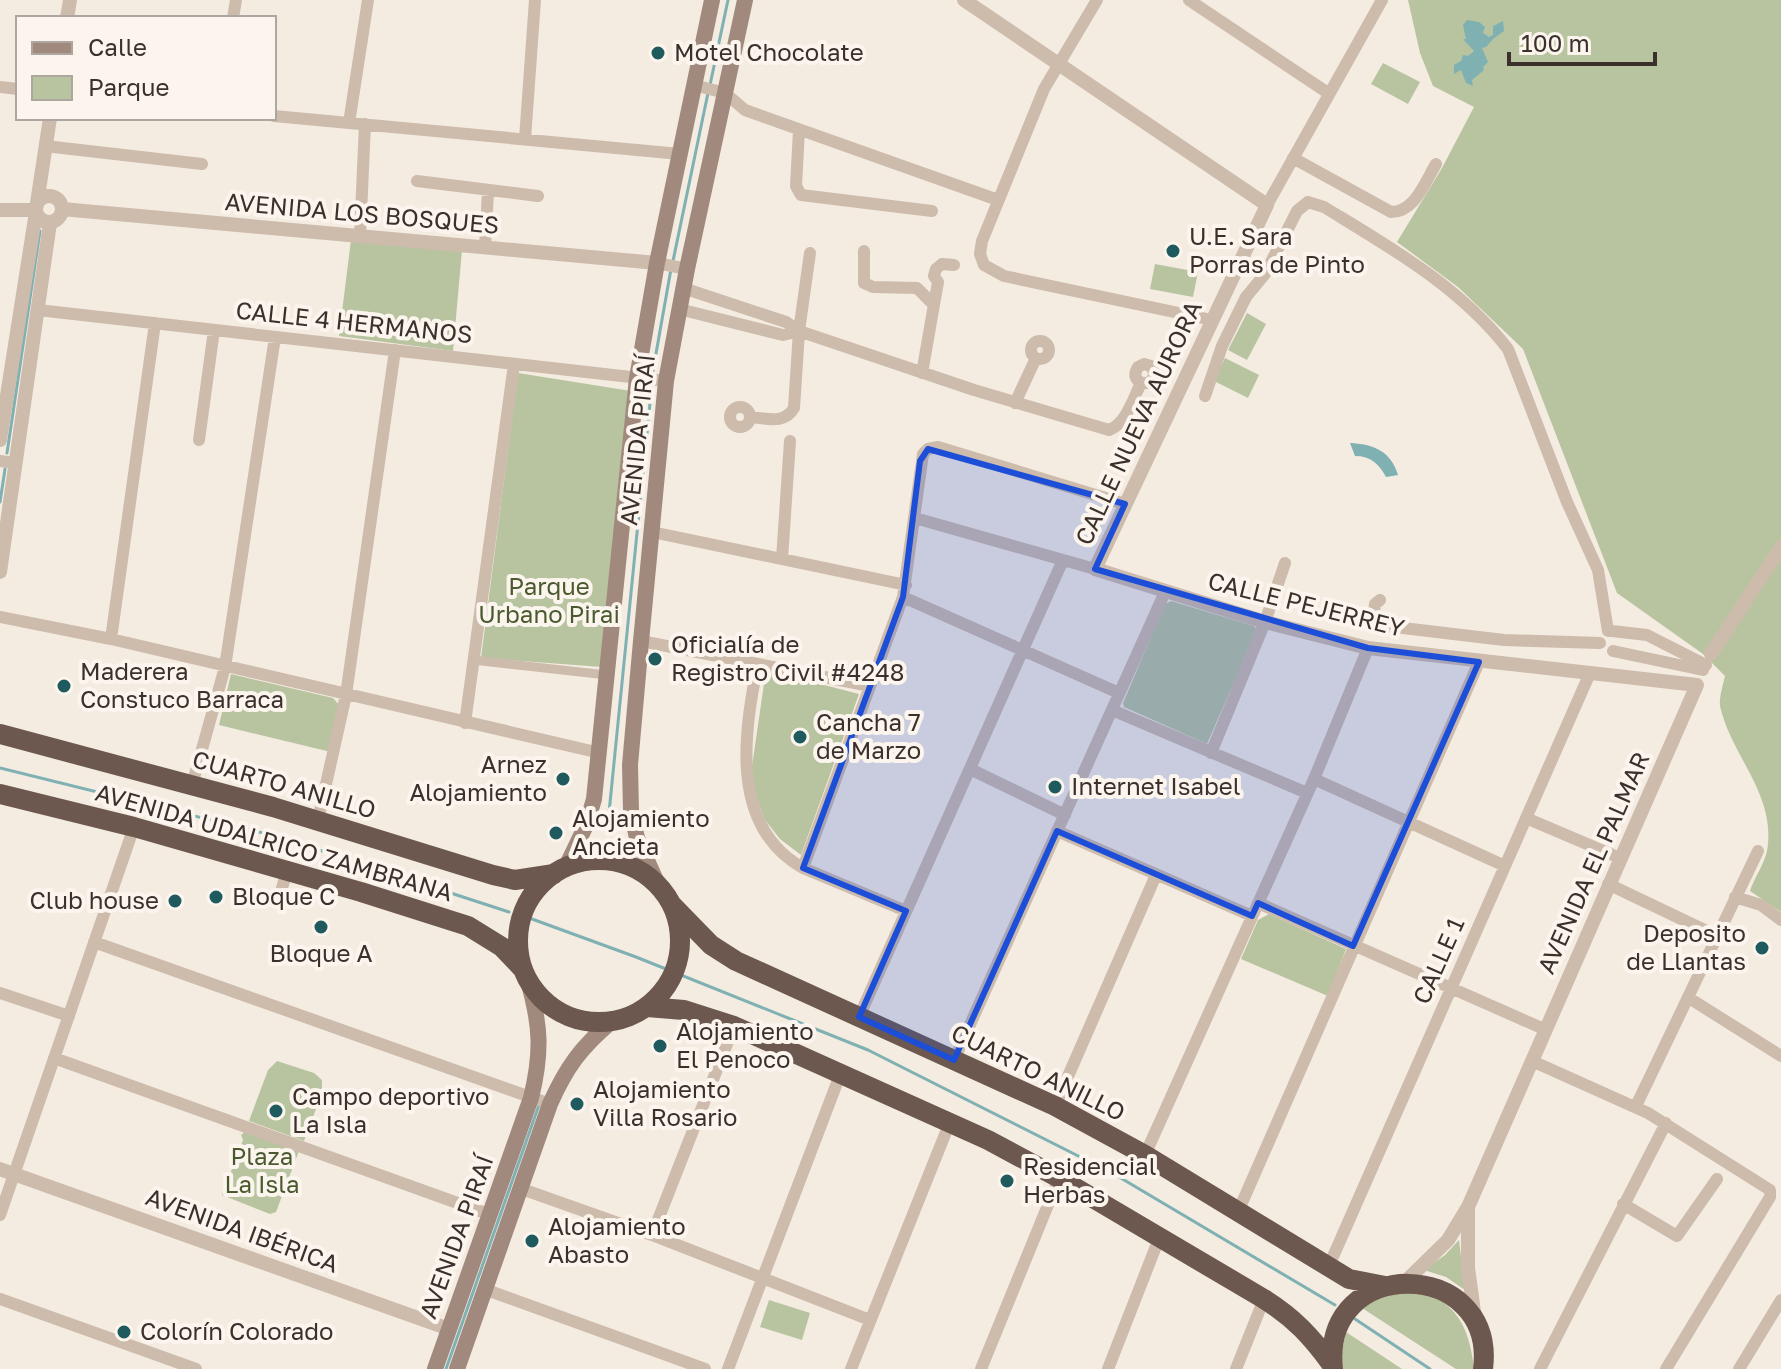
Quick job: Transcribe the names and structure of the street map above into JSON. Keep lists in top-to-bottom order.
{
  "streets": {
    "highway": ["CUARTO ANILLO", "AVENIDA UDALRICO ZAMBRANA"],
    "main road": ["AVENIDA PIRAÍ"],
    "street": [
      "AVENIDA LOS BOSQUES",
      "CALLE 4 HERMANOS",
      "CALLE NUEVA AURORA",
      "CALLE PEJERREY",
      "AVENIDA EL PALMAR",
      "CALLE 1",
      "AVENIDA IBÉRICA"
    ]
  },
  "crossings": [
    ["AVENIDA LOS BOSQUES", "AVENIDA PIRAÍ"],
    ["CALLE 4 HERMANOS", "AVENIDA PIRAÍ"],
    ["CALLE NUEVA AURORA", "CALLE PEJERREY"],
    ["AVENIDA PIRAÍ", "CUARTO ANILLO"],
    ["AVENIDA PIRAÍ", "AVENIDA UDALRICO ZAMBRANA"],
    ["AVENIDA PIRAÍ", "AVENIDA IBÉRICA"],
    ["CALLE PEJERREY", "AVENIDA EL PALMAR"],
    ["CALLE PEJERREY", "CALLE 1"],
    ["CUARTO ANILLO", "AVENIDA UDALRICO ZAMBRANA"],
    ["CUARTO ANILLO", "AVENIDA EL PALMAR"],
    ["CUARTO ANILLO", "CALLE 1"]
  ],
  "parks": ["Parque Urbano Pirai", "Plaza La Isla"],
  "places": [
    "Motel Chocolate",
    "U.E. Sara Porras de Pinto",
    "Oficialía de Registro Civil #4248",
    "Maderera Constuco Barraca",
    "Cancha 7 de Marzo",
    "Arnez Alojamiento",
    "Internet Isabel",
    "Alojamiento Ancieta",
    "Bloque C",
    "Club house",
    "Bloque A",
    "Deposito de Llantas",
    "Alojamiento El Penoco",
    "Alojamiento Villa Rosario",
    "Campo deportivo La Isla",
    "Residencial Herbas",
    "Alojamiento Abasto",
    "Colorín Colorado"
  ],
  "legend": ["Calle", "Parque"],
  "scale_bar": "100 m"
}
